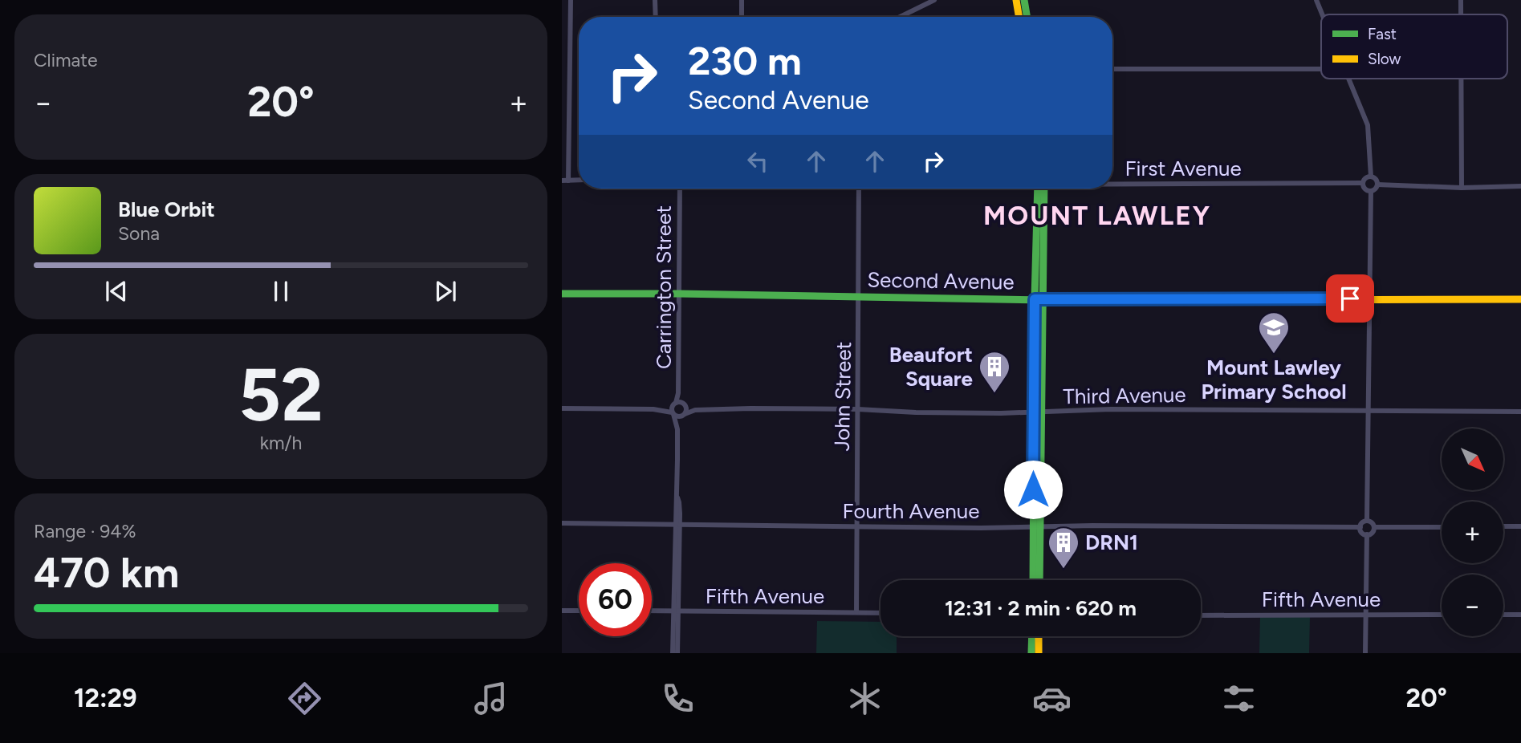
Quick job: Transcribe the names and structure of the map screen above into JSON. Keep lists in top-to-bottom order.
{
  "streets": {
    "street": [
      "First Avenue",
      "Second Avenue",
      "Carrington Street",
      "Third Avenue",
      "John Street",
      "Fourth Avenue",
      "Fifth Avenue"
    ]
  },
  "crossings": [
    ["Second Avenue", "Carrington Street"],
    ["Second Avenue", "John Street"],
    ["Carrington Street", "Third Avenue"],
    ["Carrington Street", "Fourth Avenue"],
    ["Carrington Street", "Fifth Avenue"],
    ["Third Avenue", "John Street"],
    ["John Street", "Fourth Avenue"],
    ["John Street", "Fifth Avenue"]
  ],
  "districts": ["MOUNT LAWLEY"],
  "places": {
    "school or university": ["Mount Lawley Primary School"],
    "building": ["Beaufort Square", "DRN1"]
  },
  "legend": ["Fast", "Slow"],
  "north": "bottom right",
  "page": {
    "tile": [
      "Climate",
      ["52", "km/h"],
      ["Range · 94%", "470 km"]
    ],
    "turn": ["230 m", "Second Avenue"],
    "heat": ["−", "20°", "+"],
    "song": ["Blue Orbit", "Sona"],
    "map_buttons": ["+", "−"],
    "limit": "60",
    "trip": "12:31 · 2 min · 620 m",
    "tabs": ["12:29", "20°"]
  }
}
